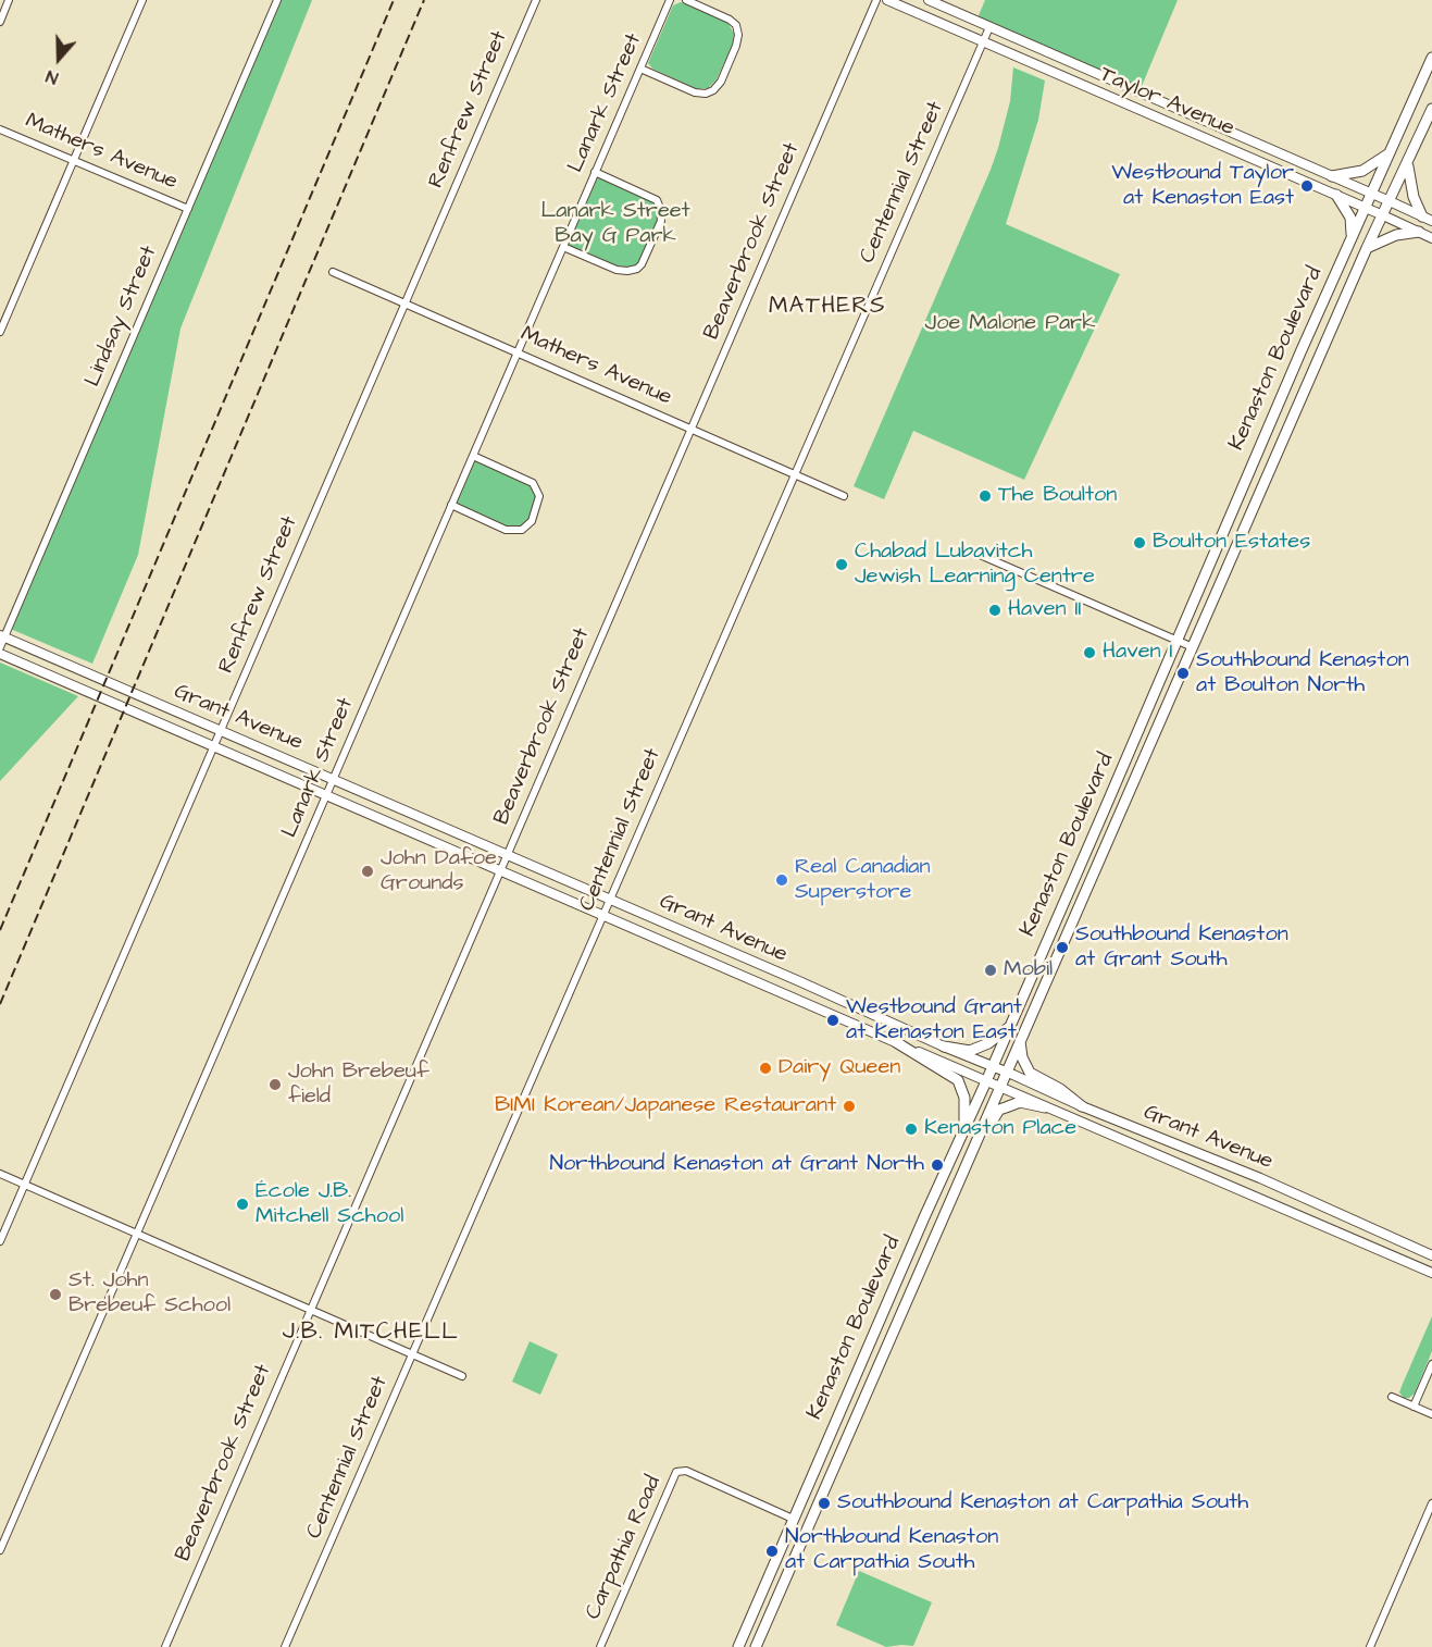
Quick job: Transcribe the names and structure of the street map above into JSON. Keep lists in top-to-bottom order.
{
  "streets": {
    "main road": ["Taylor Avenue", "Kenaston Boulevard", "Grant Avenue"],
    "street": [
      "Lanark Street",
      "Renfrew Street",
      "Mathers Avenue",
      "Centennial Street",
      "Beaverbrook Street",
      "Lindsay Street",
      "Carpathia Road"
    ]
  },
  "crossings": [
    ["Taylor Avenue", "Centennial Street"],
    ["Taylor Avenue", "Kenaston Boulevard"],
    ["Lanark Street", "Mathers Avenue"],
    ["Lanark Street", "Grant Avenue"],
    ["Renfrew Street", "Mathers Avenue"],
    ["Renfrew Street", "Grant Avenue"],
    ["Mathers Avenue", "Centennial Street"],
    ["Mathers Avenue", "Beaverbrook Street"],
    ["Mathers Avenue", "Lindsay Street"],
    ["Centennial Street", "Grant Avenue"],
    ["Beaverbrook Street", "Grant Avenue"],
    ["Lindsay Street", "Grant Avenue"],
    ["Kenaston Boulevard", "Grant Avenue"],
    ["Kenaston Boulevard", "Carpathia Road"]
  ],
  "districts": ["MATHERS", "J.B. MITCHELL"],
  "parks": ["Lanark Street Bay G Park", "Joe Malone Park"],
  "places": [
    "Westbound Taylor at Kenaston East",
    "The Boulton",
    "Boulton Estates",
    "Chabad Lubavitch Jewish Learning Centre",
    "Haven II",
    "Haven I",
    "Southbound Kenaston at Boulton North",
    "John Dafoe Grounds",
    "Real Canadian Superstore",
    "Southbound Kenaston at Grant South",
    "Mobil",
    "Westbound Grant at Kenaston East",
    "Dairy Queen",
    "John Brebeuf field",
    "BIMI Korean/Japanese Restaurant",
    "Kenaston Place",
    "Northbound Kenaston at Grant North",
    "École J.B. Mitchell School",
    "St. John Brebeuf School",
    "Southbound Kenaston at Carpathia South",
    "Northbound Kenaston at Carpathia South"
  ],
  "north": "bottom"
}
